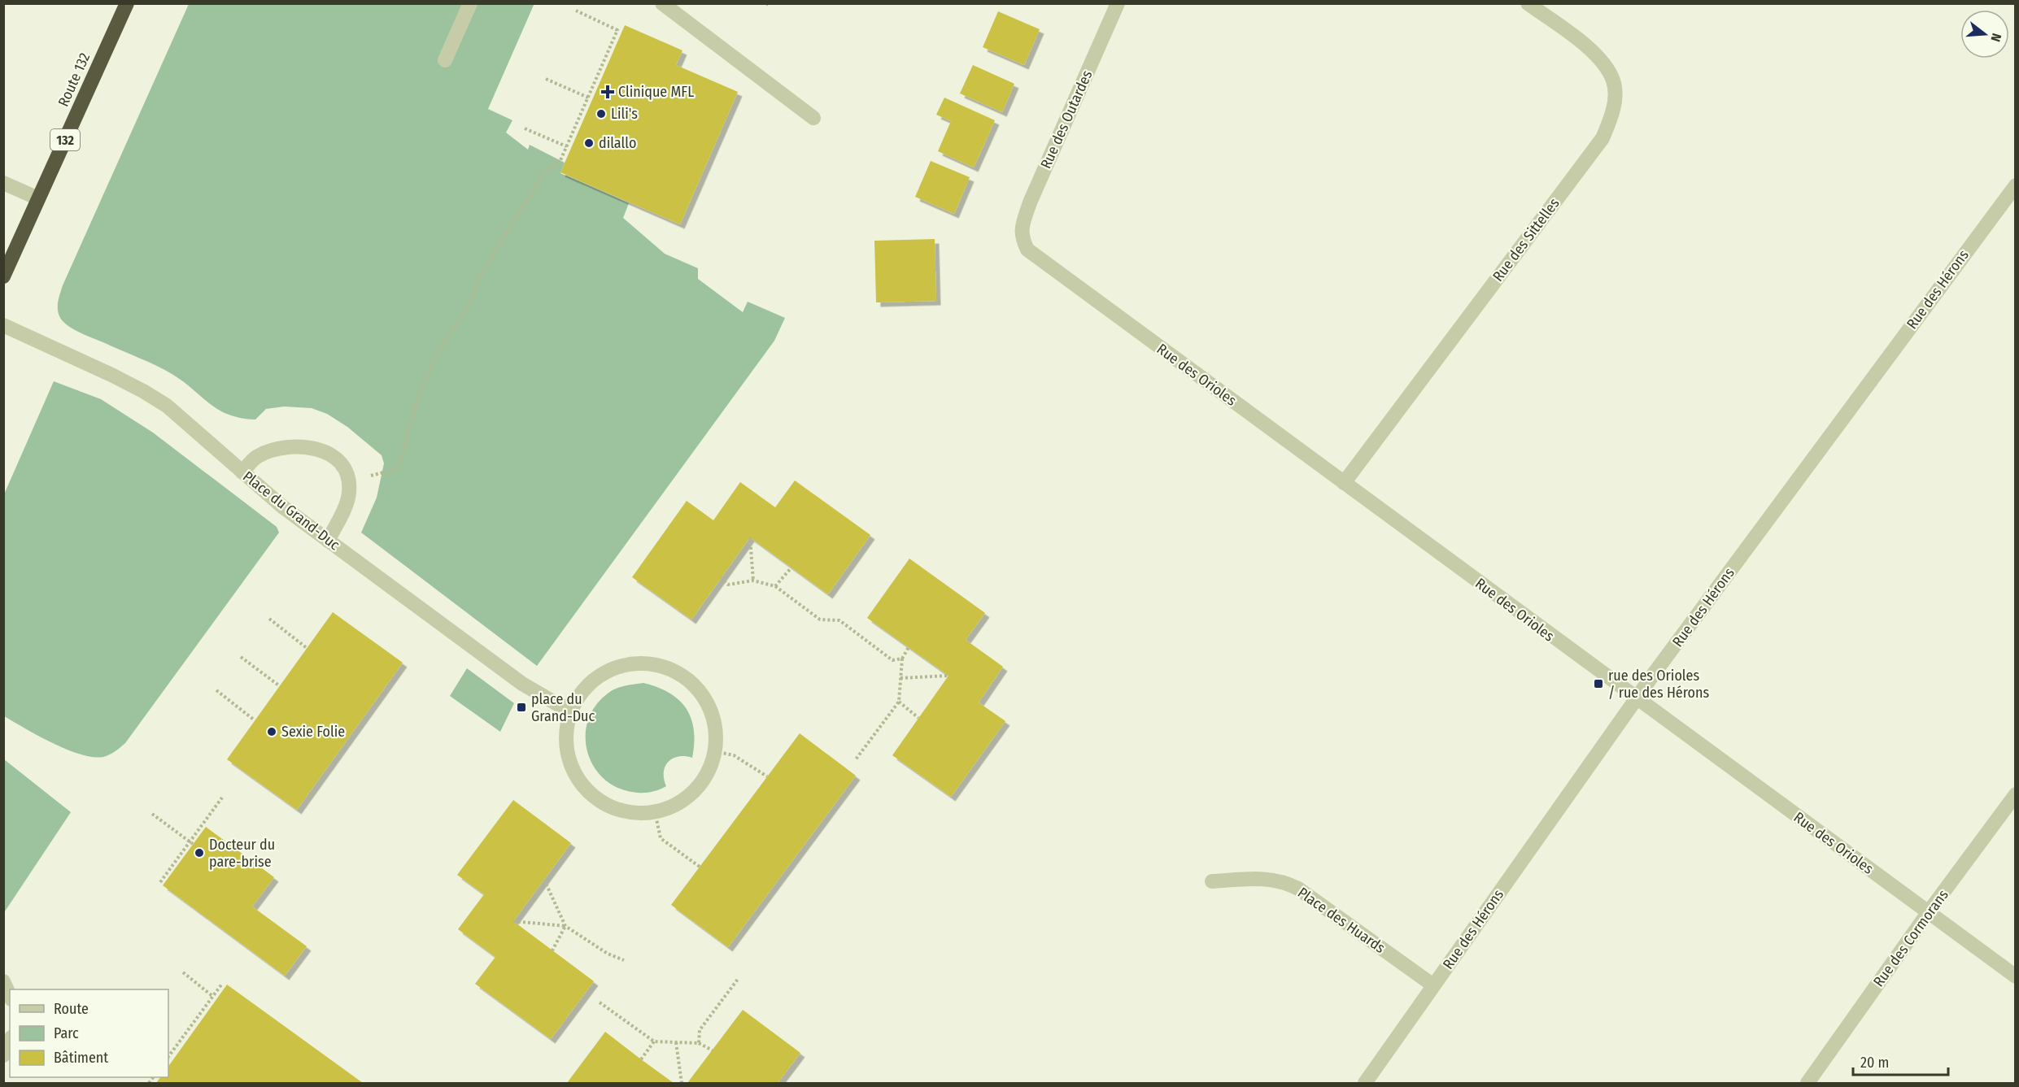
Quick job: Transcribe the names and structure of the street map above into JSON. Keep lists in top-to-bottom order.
{
  "streets": {
    "highway": ["Route 132", "132"],
    "street": [
      "Rue des Outardes",
      "Rue des Sittelles",
      "Rue des Hérons",
      "Rue des Orioles",
      "Place du Grand-Duc",
      "Place des Huards",
      "Rue des Cormorans"
    ]
  },
  "crossings": [
    ["Rue des Outardes", "Rue des Orioles"],
    ["Rue des Sittelles", "Rue des Orioles"],
    ["Rue des Hérons", "Rue des Orioles"],
    ["Rue des Hérons", "Place des Huards"],
    ["Rue des Orioles", "Rue des Cormorans"]
  ],
  "places": {
    "health": ["Clinique MFL"],
    "other": [
      "Lili's",
      "dilallo",
      "Sexie Folie",
      "Docteur du pare-brise"
    ],
    "transit": ["rue des Orioles / rue des Hérons", "place du Grand-Duc"]
  },
  "legend": ["Route", "Parc", "Bâtiment"],
  "scale_bar": "20 m",
  "north": "right"
}
